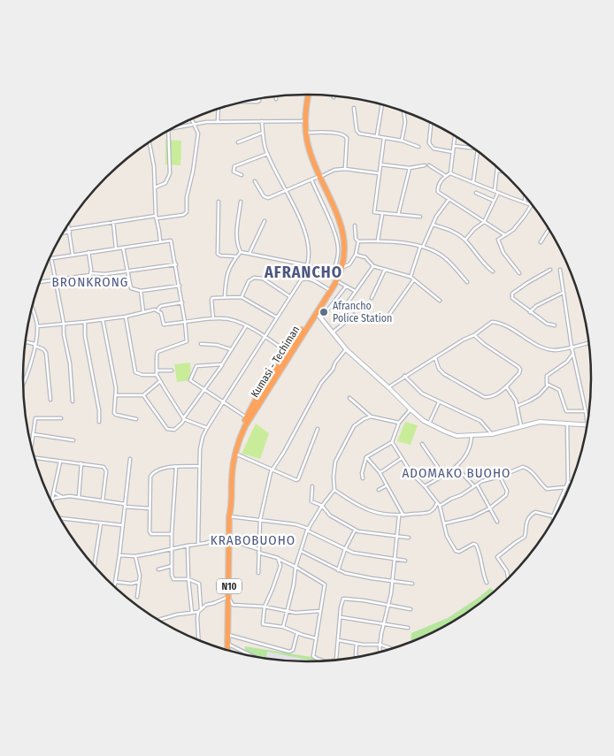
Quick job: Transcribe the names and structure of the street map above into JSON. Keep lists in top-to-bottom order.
{
  "streets": {
    "highway": ["Kumasi - Techiman", "N10"]
  },
  "crossings": [
    ["Kumasi - Techiman", "N10"]
  ],
  "districts": [
    "AFRANCHO",
    "BRONKRONG",
    "ADOMAKO BUOHO",
    "KRABOBUOHO"
  ],
  "places": ["Afrancho Police Station"]
}
